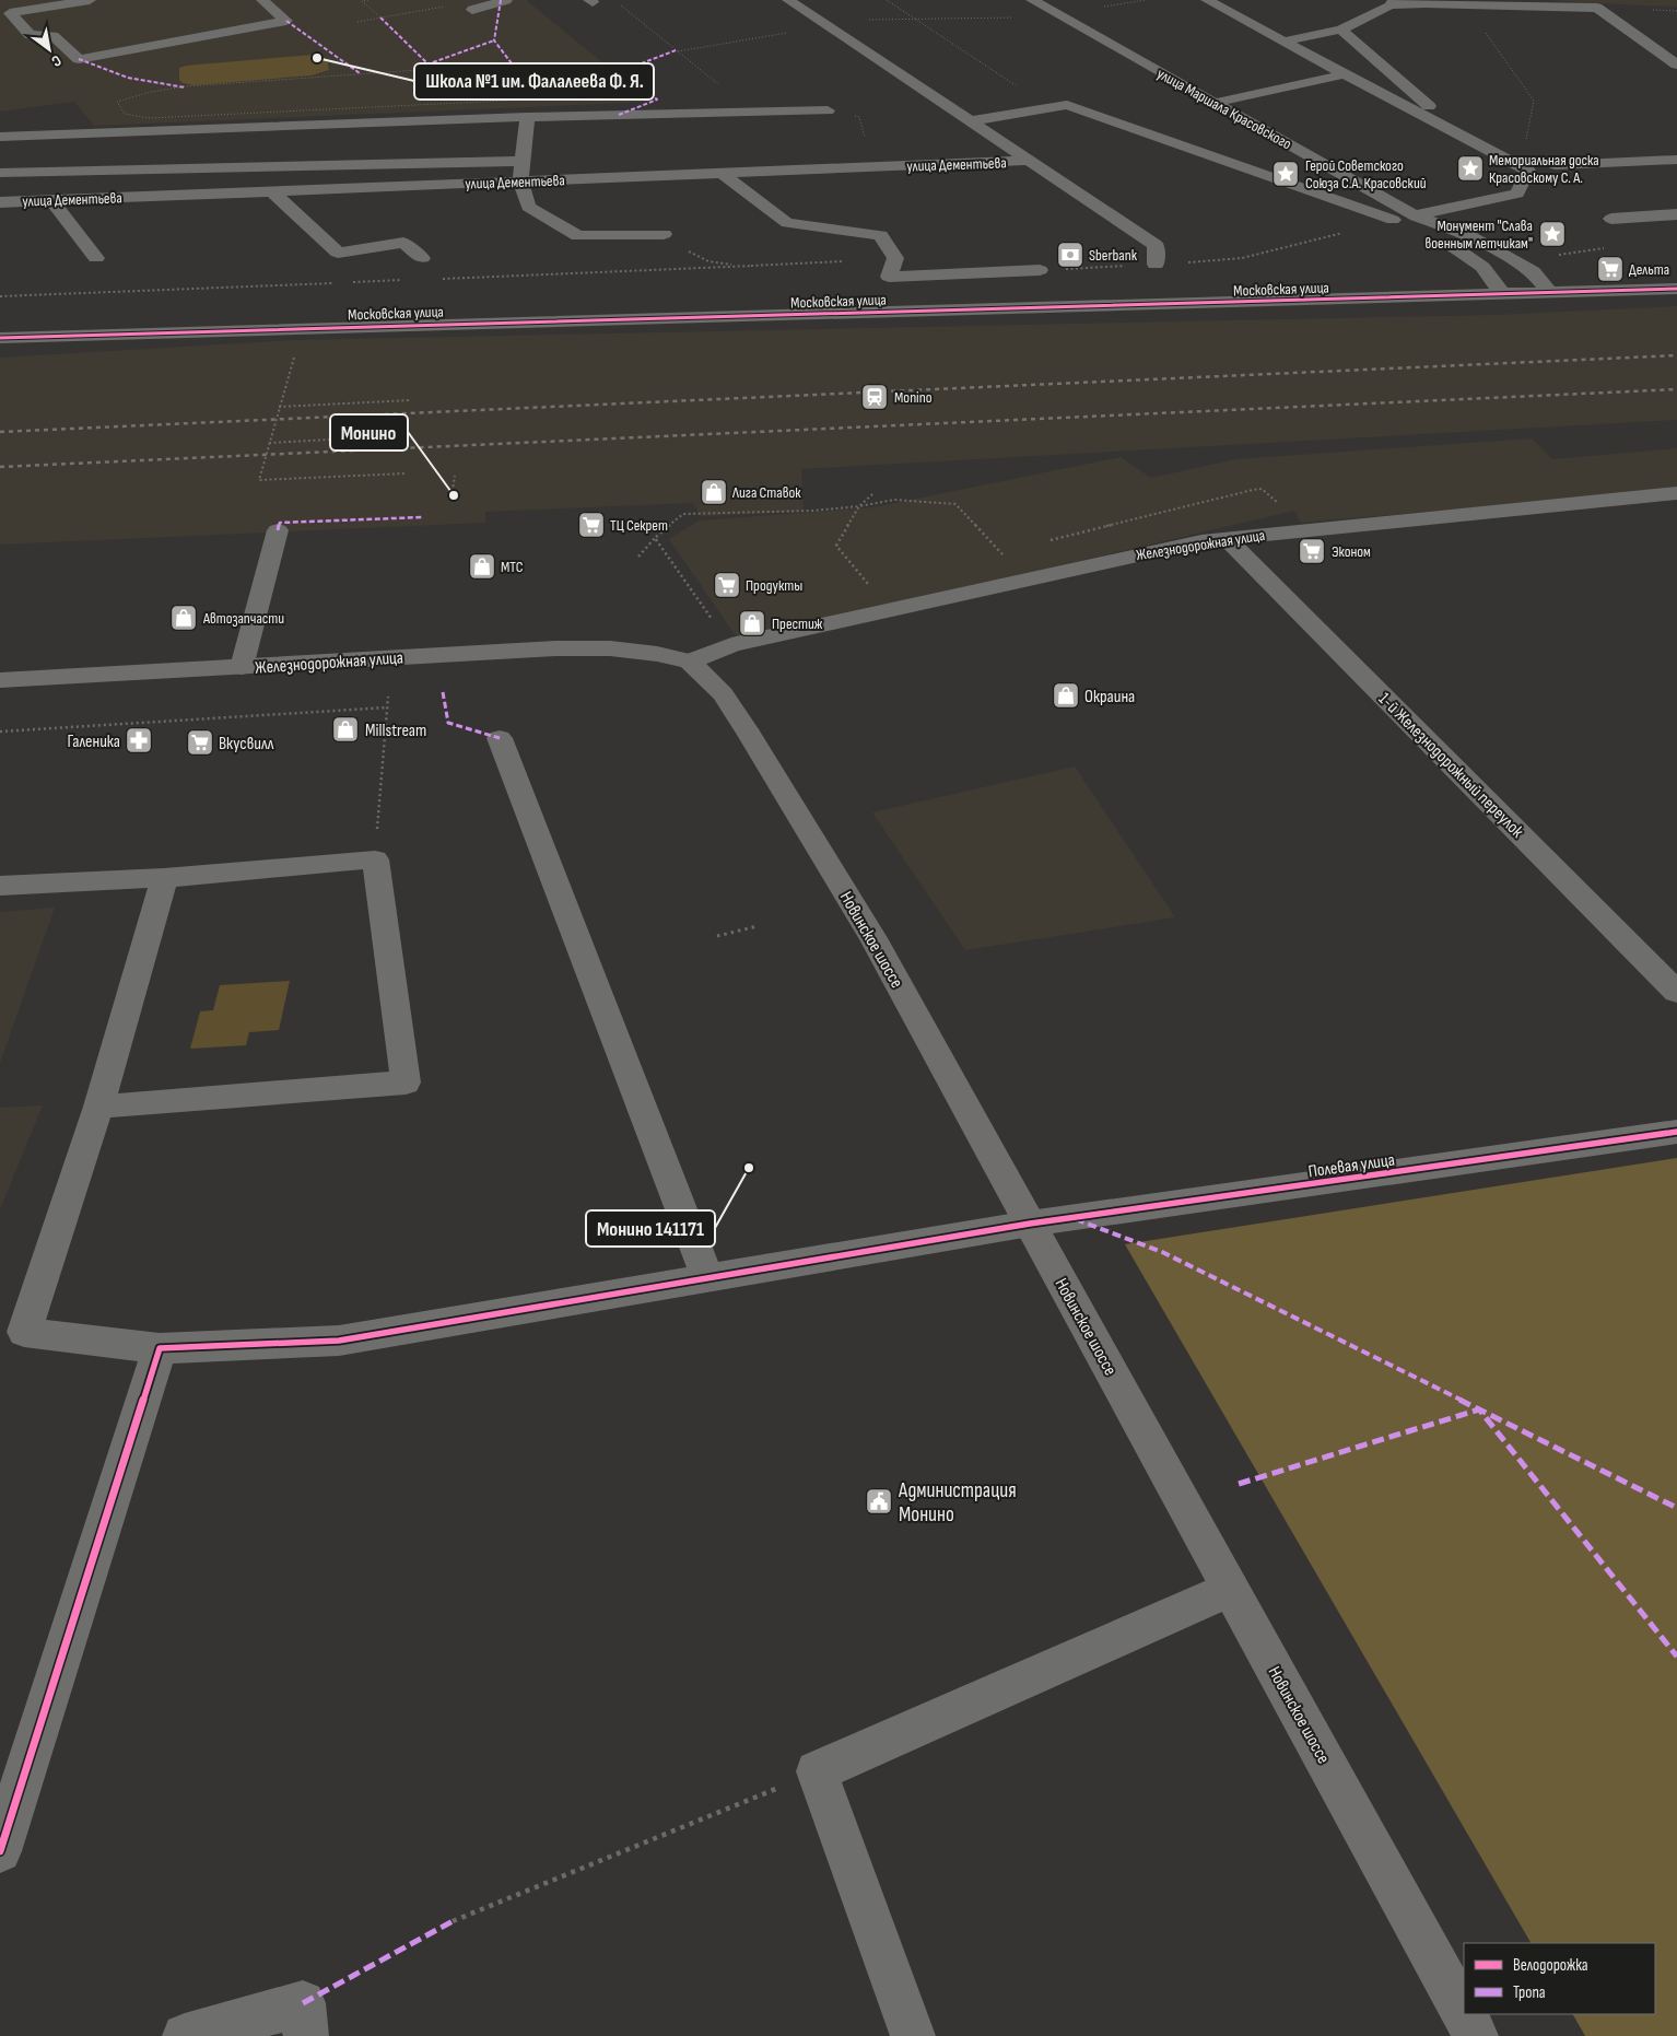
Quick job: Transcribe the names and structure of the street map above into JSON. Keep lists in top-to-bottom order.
{
  "streets": {
    "main road": ["Железнодорожная улица", "Новинское шоссе"],
    "street": [
      "улица Маршала Красовского",
      "улица Дементьева",
      "Московская улица",
      "1-й Железнодорожный переулок",
      "Полевая улица"
    ]
  },
  "crossings": [
    ["улица Маршала Красовского", "Московская улица"],
    ["Железнодорожная улица", "1-й Железнодорожный переулок"],
    ["Железнодорожная улица", "Новинское шоссе"],
    ["Новинское шоссе", "Полевая улица"]
  ],
  "places": {
    "other": ["Школа №1 им. Фалалеева Ф. Я.", "Монино", "Монино 141171"],
    "place": ["Мемориальная доска Красовскому С. А.", "Герой Советского Союза С.А. Красовский", "Монумент \"Слава военным летчикам\""],
    "bank": ["Sberbank"],
    "supermarket": [
      "Дельта",
      "ТЦ Секрет",
      "Эконом",
      "Продукты",
      "Вкусвилл"
    ],
    "station": ["Monino"],
    "shop": [
      "Лига Ставок",
      "МТС",
      "Автозапчасти",
      "Престиж",
      "Окраина",
      "Millstream"
    ],
    "pharmacy": ["Галеника"],
    "public building": ["Администрация Монино"]
  },
  "legend": ["Велодорожка", "Тропа"],
  "north": "bottom right"
}
